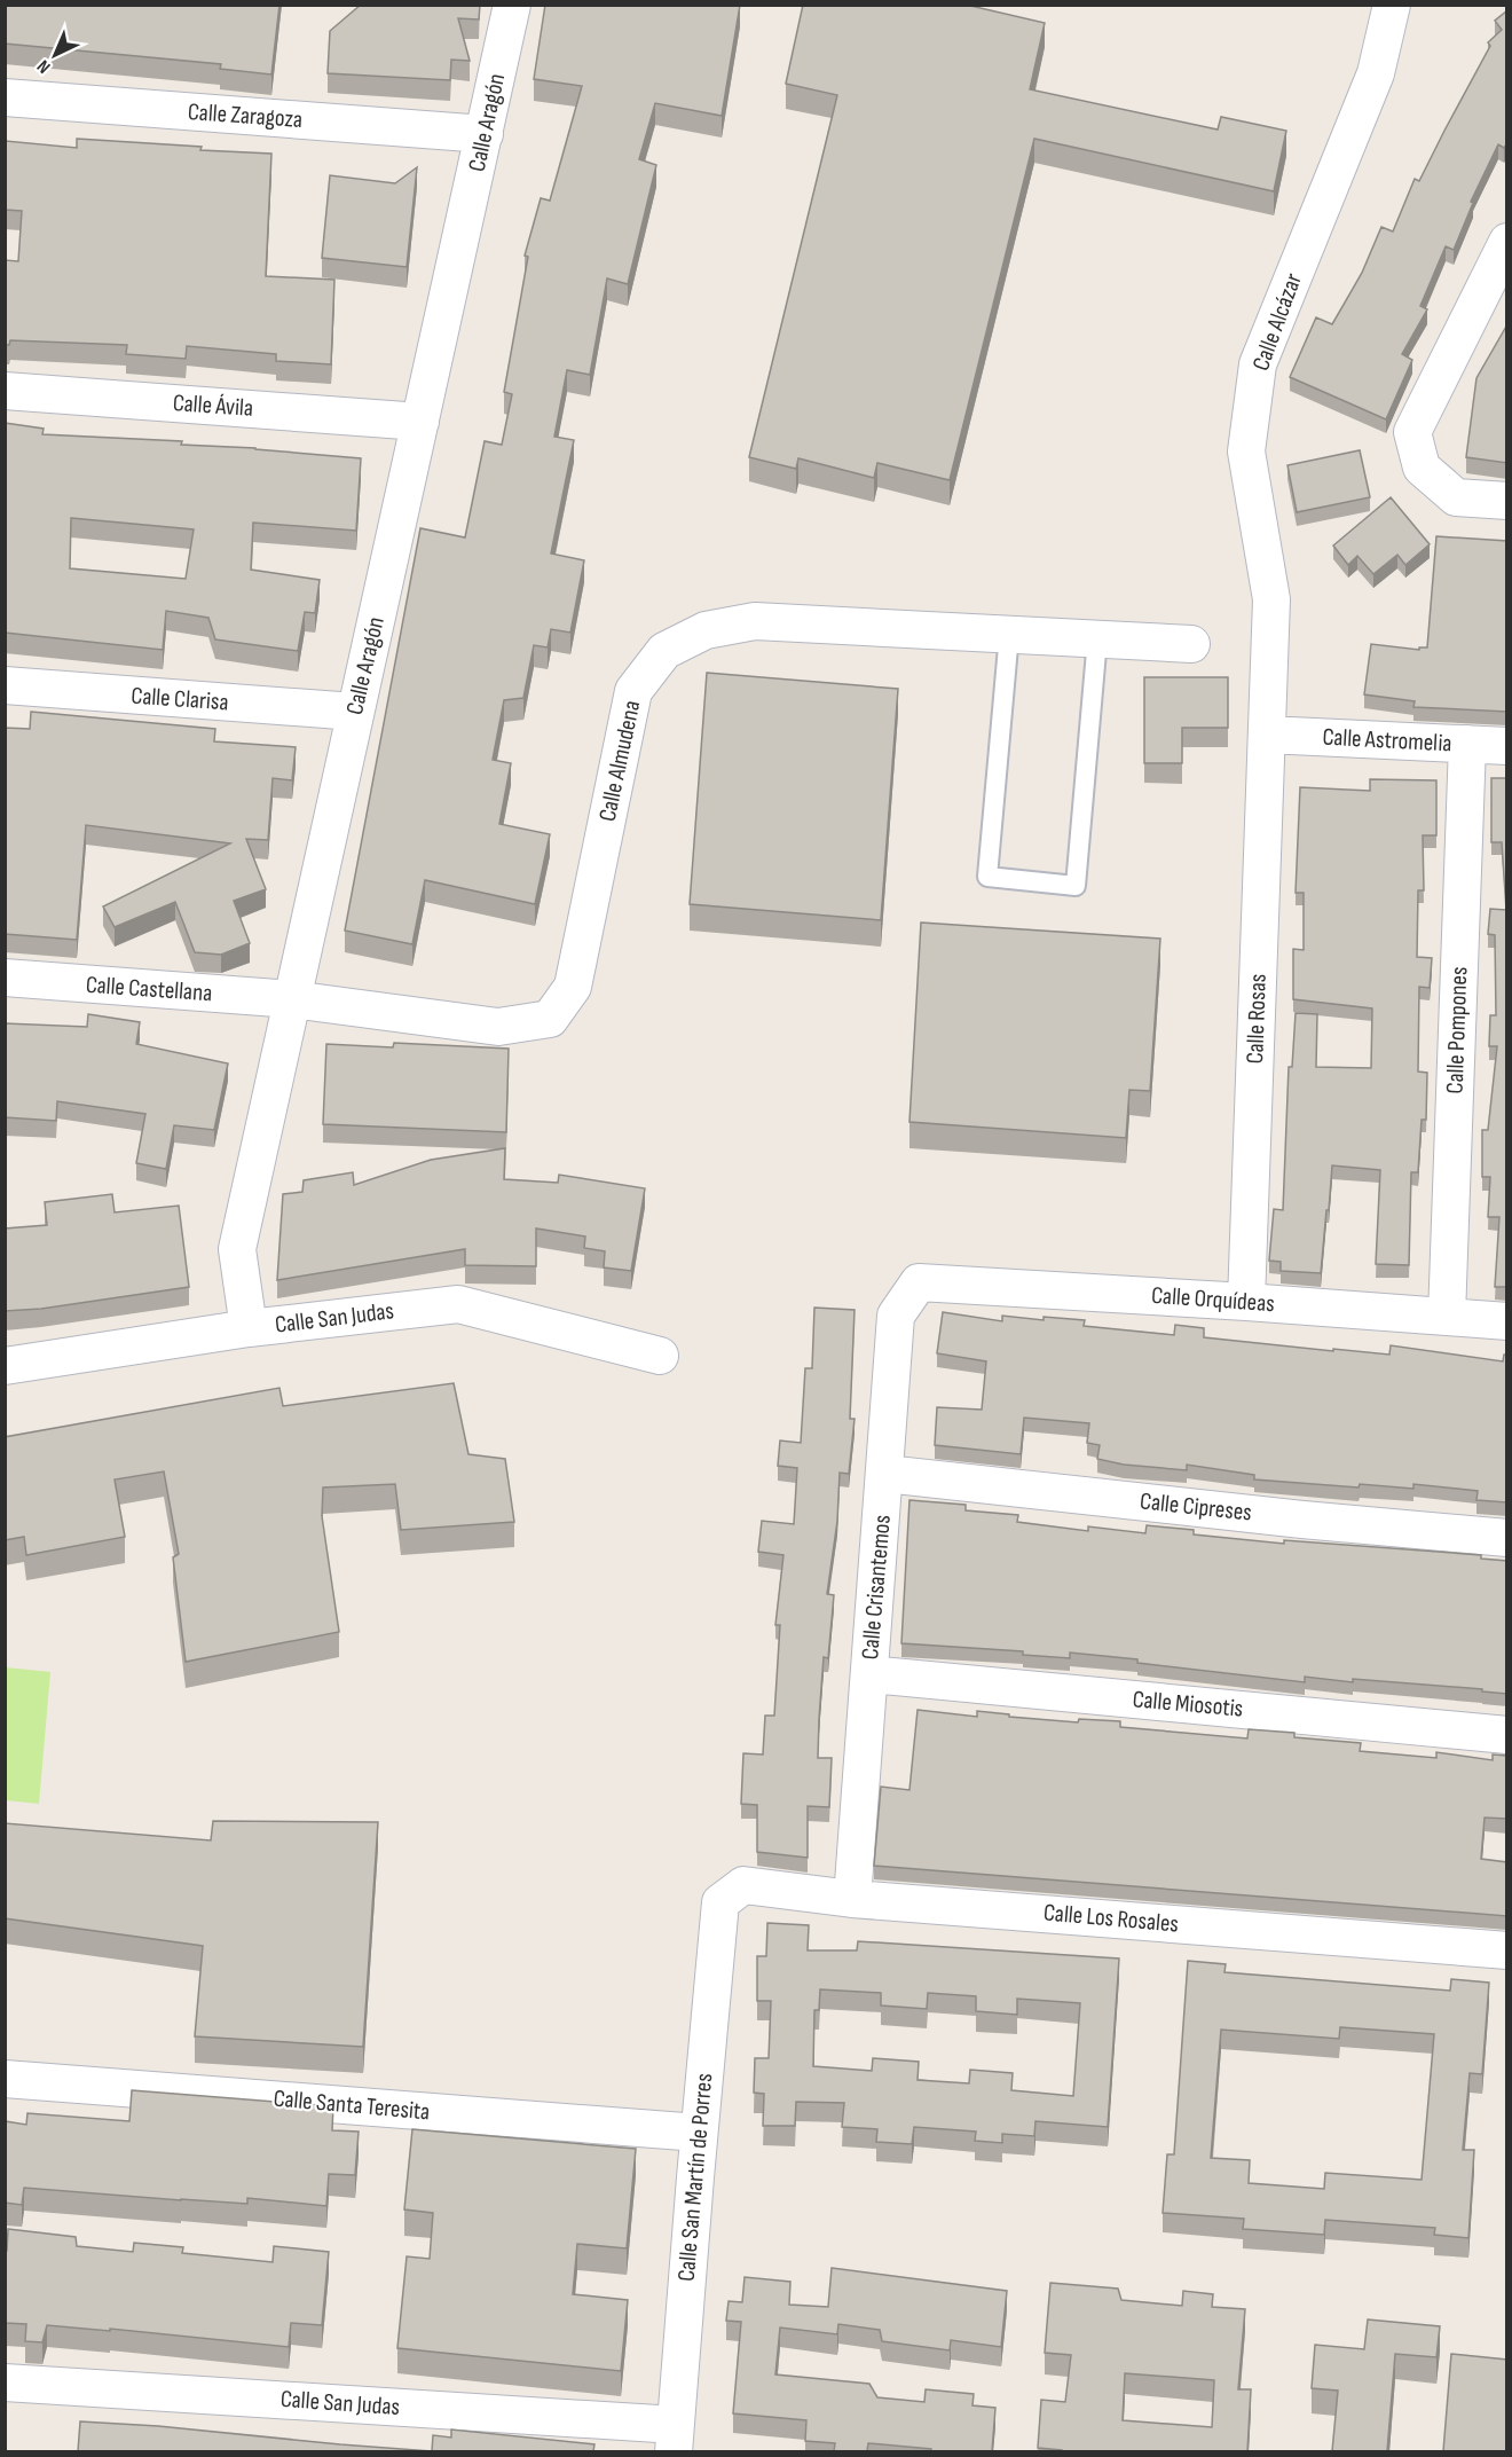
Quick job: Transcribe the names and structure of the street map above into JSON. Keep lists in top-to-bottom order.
{
  "streets": {
    "street": [
      "Calle Zaragoza",
      "Calle Aragón",
      "Calle Alcázar",
      "Calle Ávila",
      "Calle Clarisa",
      "Calle Astromelia",
      "Calle Almudena",
      "Calle Castellana",
      "Calle Rosas",
      "Calle Pompones",
      "Calle Orquídeas",
      "Calle San Judas",
      "Calle Cipreses",
      "Calle Crisantemos",
      "Calle Miosotis",
      "Calle Los Rosales",
      "Calle Santa Teresita",
      "Calle San Martín de Porres"
    ]
  },
  "crossings": [
    ["Calle Zaragoza", "Calle Aragón"],
    ["Calle Aragón", "Calle Ávila"],
    ["Calle Aragón", "Calle Clarisa"],
    ["Calle Aragón", "Calle Almudena"],
    ["Calle Aragón", "Calle Castellana"],
    ["Calle Aragón", "Calle San Judas"],
    ["Calle Alcázar", "Calle Astromelia"],
    ["Calle Alcázar", "Calle Rosas"],
    ["Calle Astromelia", "Calle Rosas"],
    ["Calle Astromelia", "Calle Pompones"],
    ["Calle Almudena", "Calle Castellana"],
    ["Calle Rosas", "Calle Orquídeas"],
    ["Calle Pompones", "Calle Orquídeas"],
    ["Calle Orquídeas", "Calle Crisantemos"],
    ["Calle San Judas", "Calle San Martín de Porres"],
    ["Calle Cipreses", "Calle Crisantemos"],
    ["Calle Crisantemos", "Calle Miosotis"],
    ["Calle Crisantemos", "Calle Los Rosales"],
    ["Calle Los Rosales", "Calle San Martín de Porres"],
    ["Calle Santa Teresita", "Calle San Martín de Porres"]
  ],
  "north": "bottom left"
}
